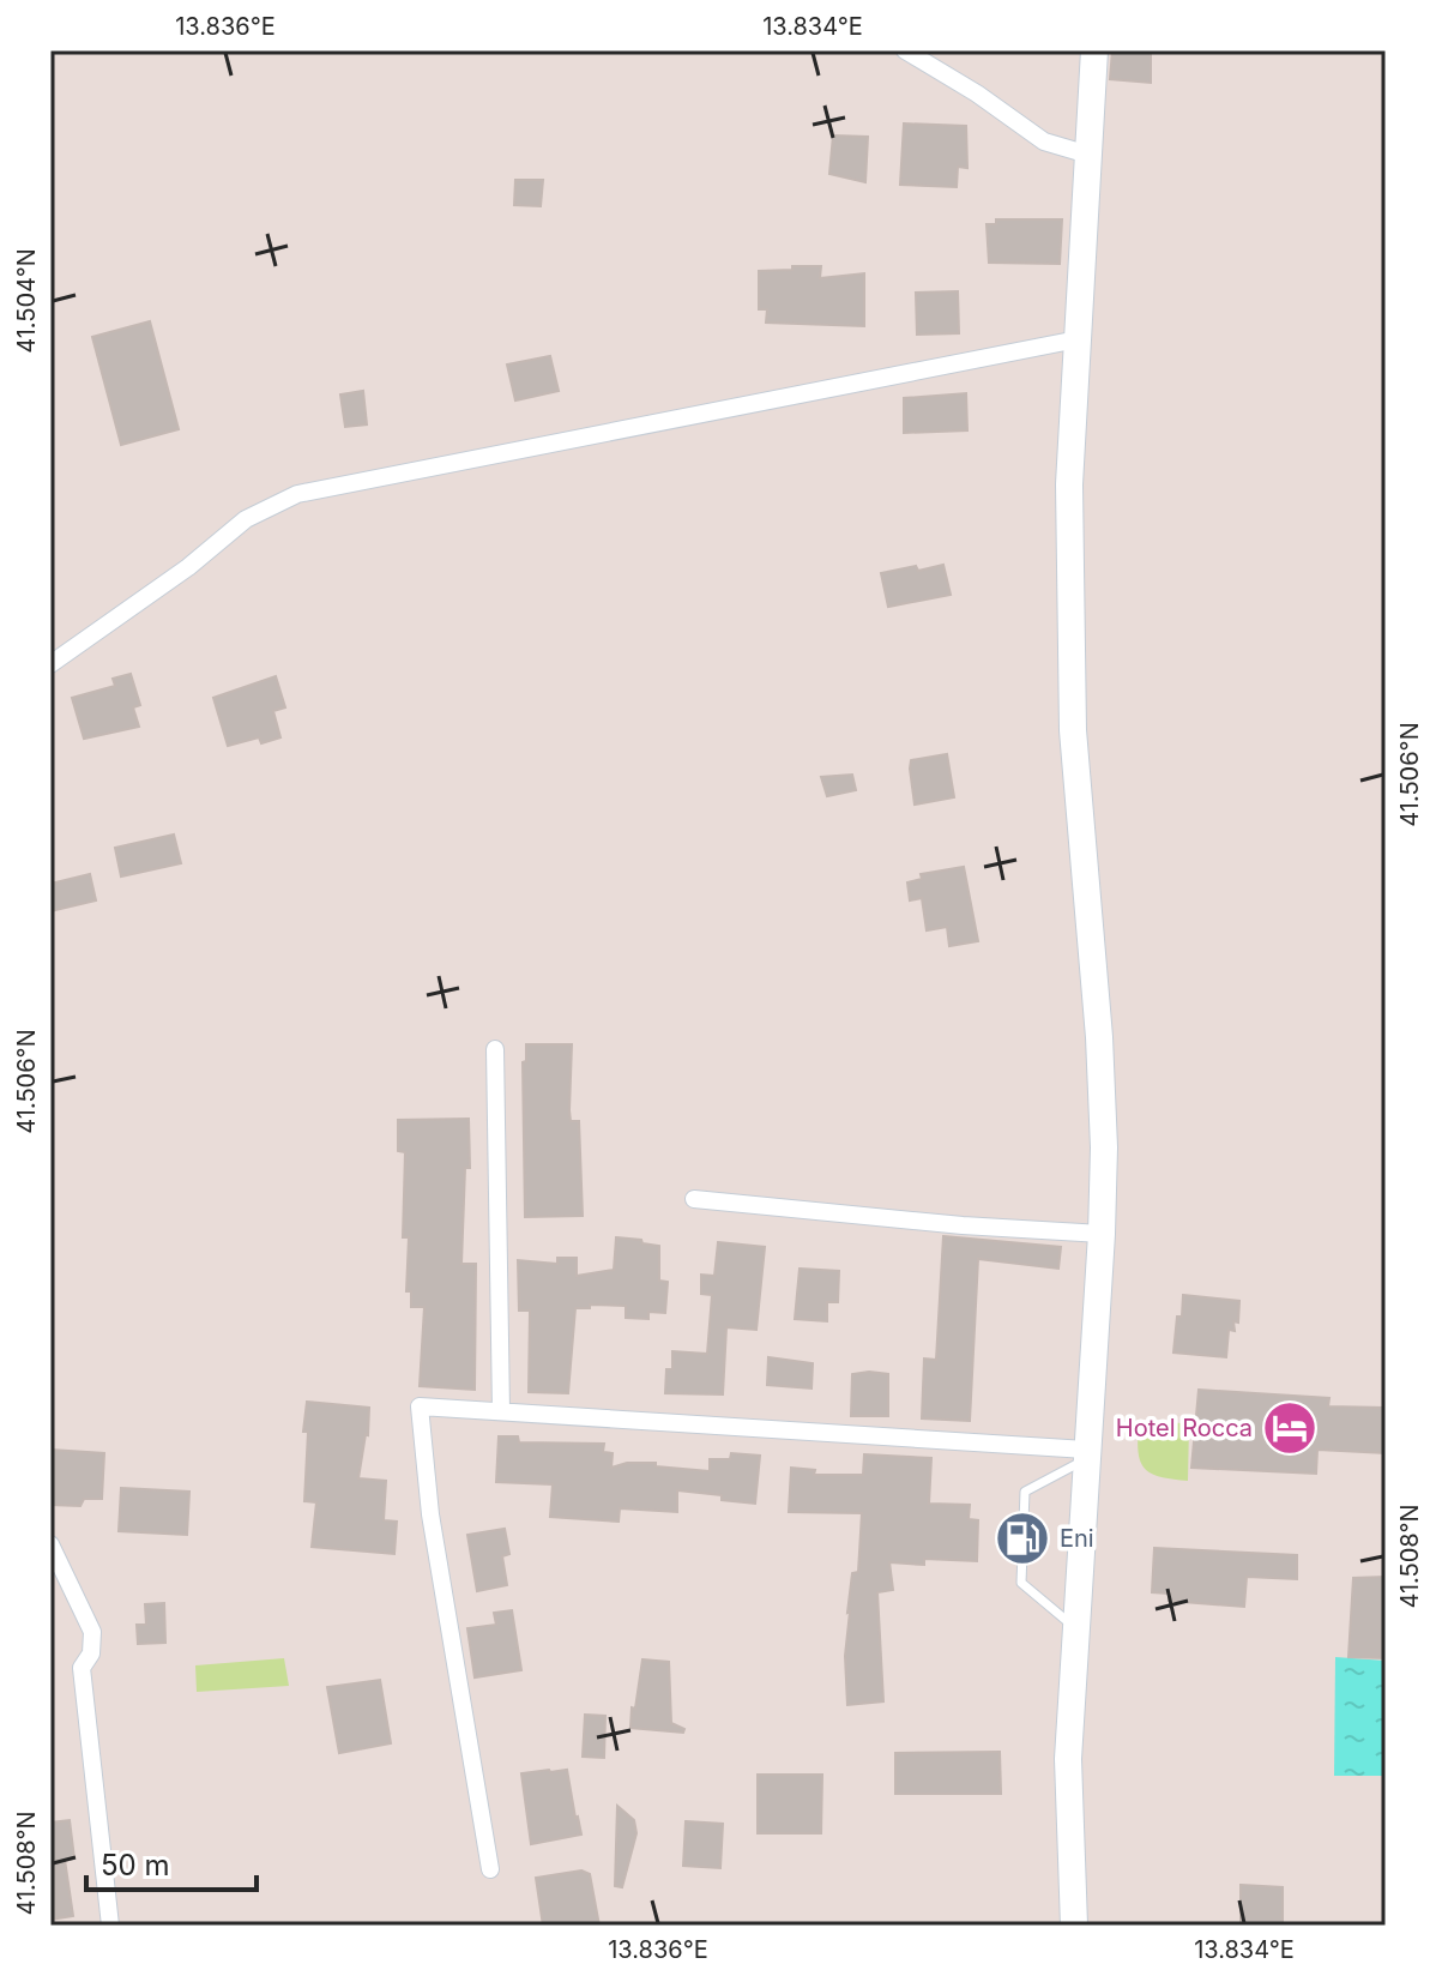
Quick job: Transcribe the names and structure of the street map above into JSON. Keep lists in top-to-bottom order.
{
  "places": {
    "hotel": ["Hotel Rocca"],
    "fuel station": ["Eni"]
  },
  "scale_bar": "50 m",
  "coordinates": [
    "13.836°E",
    "13.834°E",
    "41.504°N",
    "41.506°N",
    "41.508°N"
  ]
}
